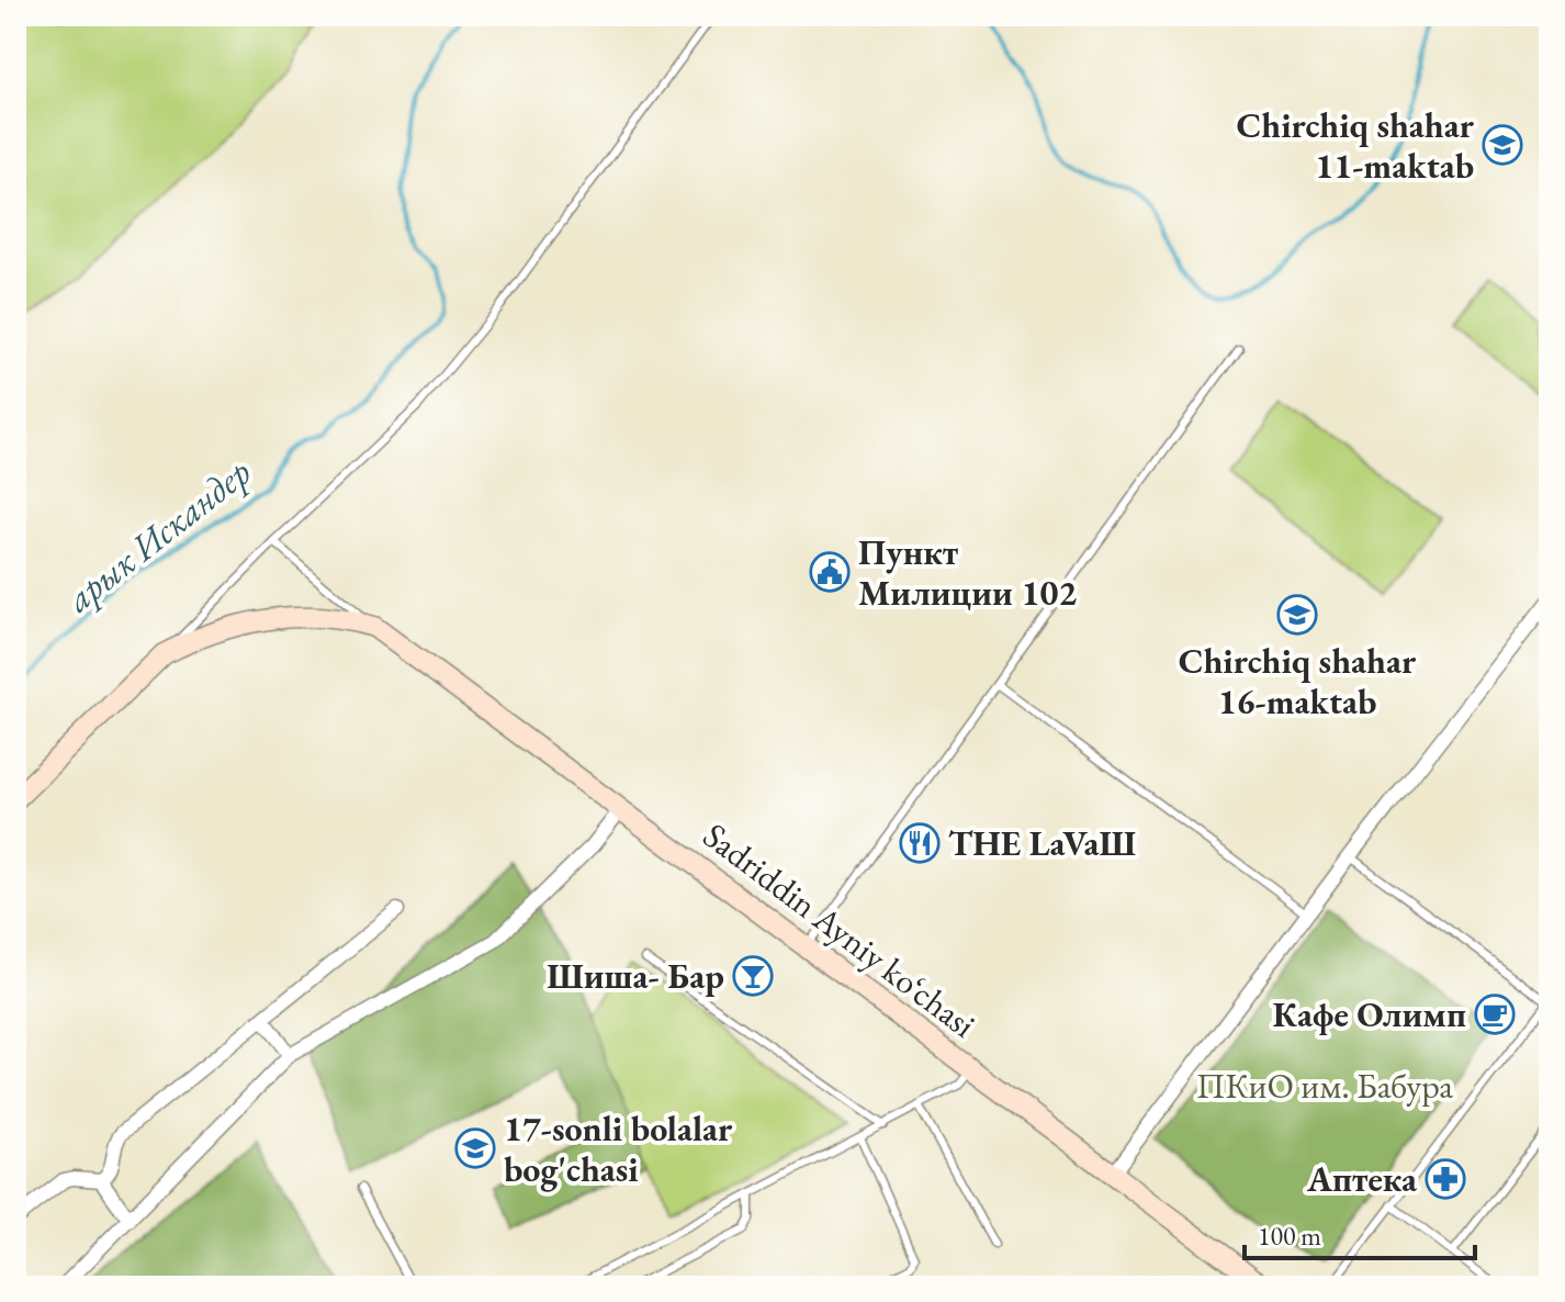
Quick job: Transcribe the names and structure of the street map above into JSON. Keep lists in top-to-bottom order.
{
  "streets": {
    "street": ["Sadriddin Ayniy ko‘chasi"]
  },
  "water": ["арык Искандер"],
  "parks": ["ПКиО им. Бабура"],
  "places": {
    "school or university": ["Chirchiq shahar 11-maktab", "Chirchiq shahar 16-maktab", "17-sonli bolalar bog'chasi"],
    "public building": ["Пункт Милиции 102"],
    "restaurant": ["THE LaVaШ"],
    "bar": ["Шиша- Бар"],
    "cafe": ["Кафе Олимп"],
    "pharmacy": ["Аптека"]
  },
  "scale_bar": "100 m"
}
